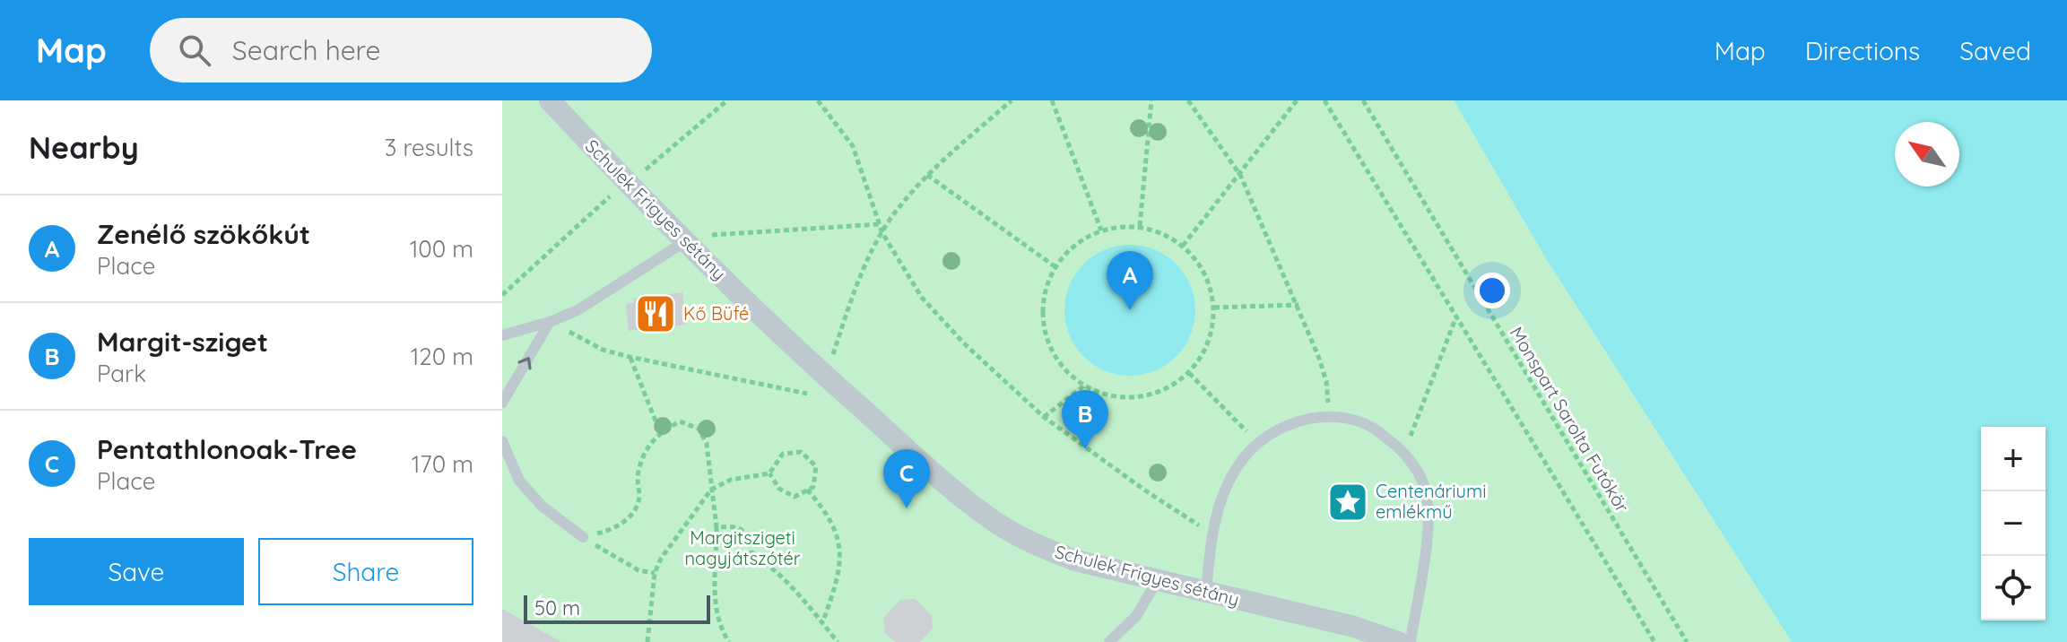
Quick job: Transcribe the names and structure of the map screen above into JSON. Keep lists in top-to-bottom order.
{
  "streets": {
    "street": ["Schulek Frigyes sétány"],
    "path": ["Monspart Sarolta Futókör"]
  },
  "parks": ["Margitszigeti nagyjátszótér"],
  "places": {
    "restaurant": ["Kő Büfé"],
    "place": ["Centenáriumi emlékmű"]
  },
  "scale_bar": "50 m",
  "north": "top left",
  "page": {
    "header": "Map",
    "search": "Search here",
    "nav": ["Map", "Directions", "Saved"],
    "heading": ["Nearby", "3 results"],
    "list": [
      {
        "mark": "A",
        "name": "Zenélő szökőkút",
        "note": "Place",
        "value": "100 m"
      },
      {
        "mark": "B",
        "name": "Margit-sziget",
        "note": "Park",
        "value": "120 m"
      },
      {
        "mark": "C",
        "name": "Pentathlonoak-Tree",
        "note": "Place",
        "value": "170 m"
      }
    ],
    "pins": ["A", "B", "C"],
    "map_buttons": ["+", "−"],
    "buttons": ["Save", "Share"],
    "scale": "50 m"
  }
}
